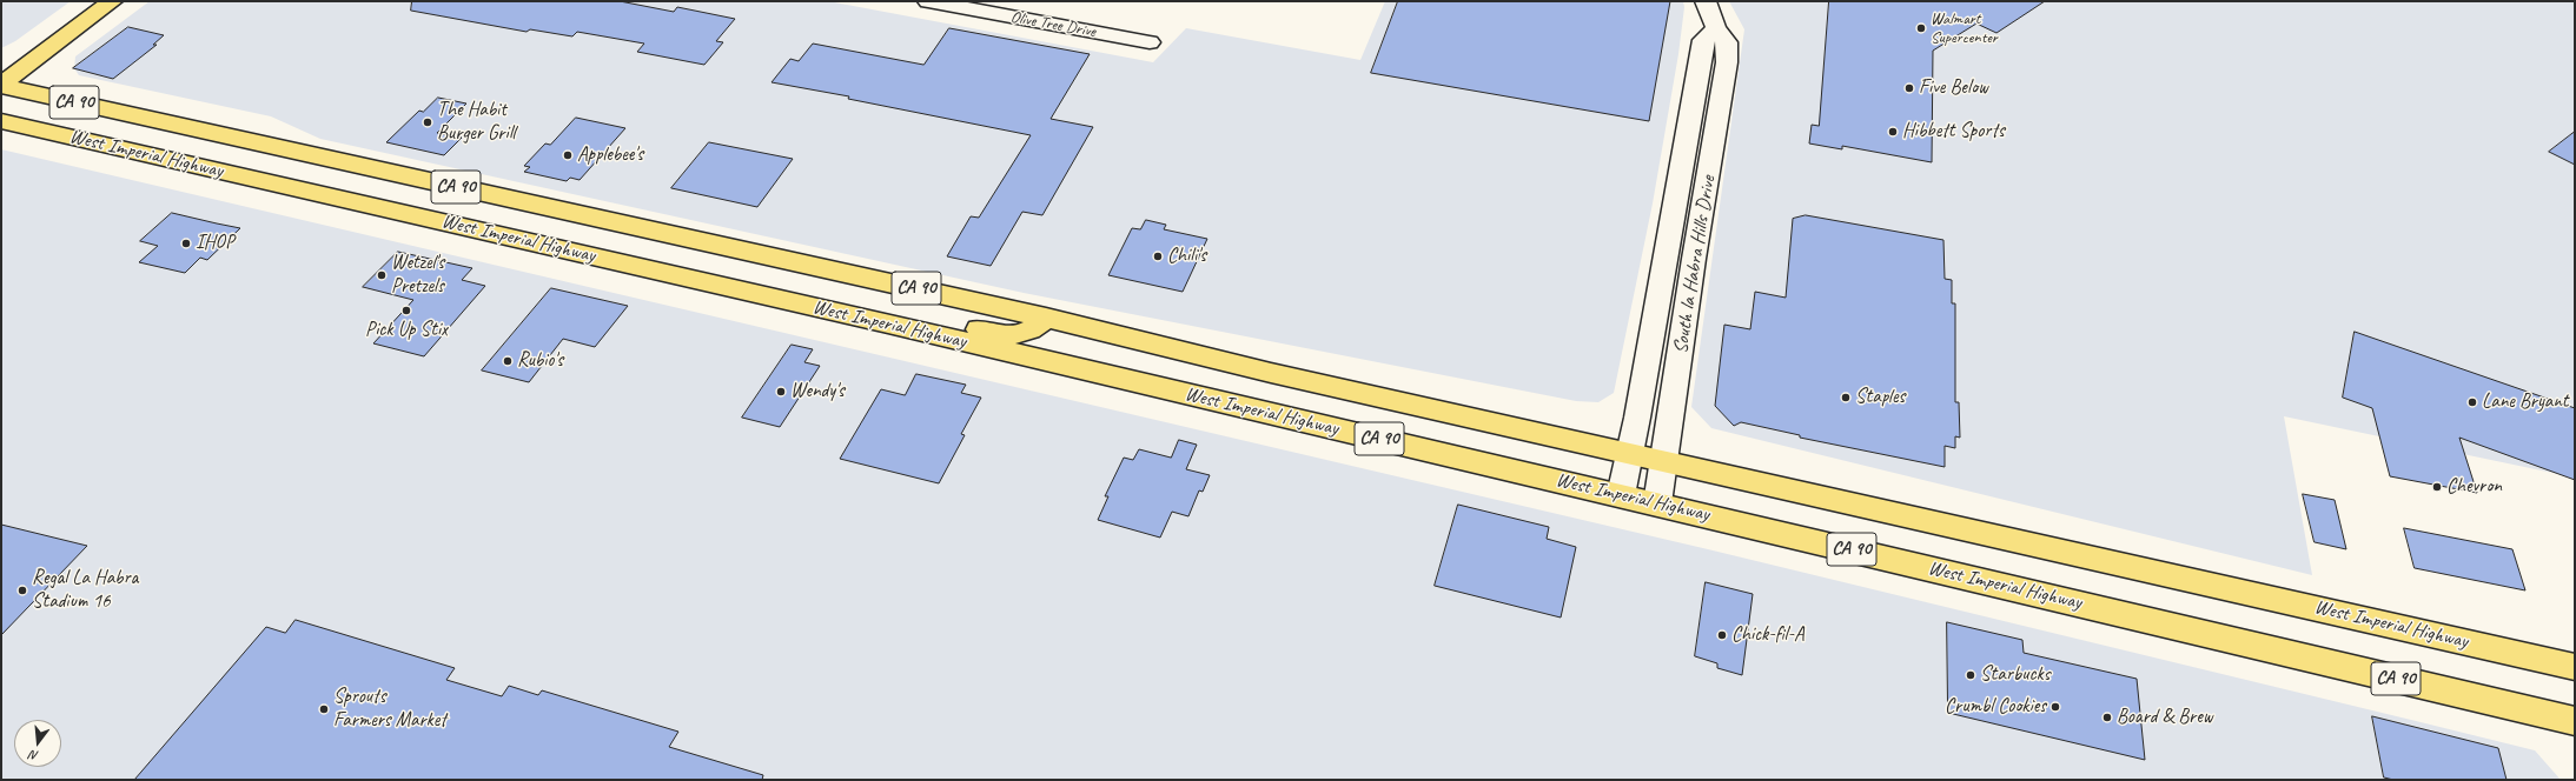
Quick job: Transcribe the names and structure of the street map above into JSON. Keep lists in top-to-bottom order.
{
  "streets": {
    "main road": ["CA 90", "West Imperial Highway"],
    "street": ["Olive Tree Drive", "South la Habra Hills Drive"]
  },
  "crossings": [
    ["West Imperial Highway", "South la Habra Hills Drive"]
  ],
  "places": [
    "Walmart Supercenter",
    "Five Below",
    "The Habit Burger Grill",
    "Hibbett Sports",
    "Applebee's",
    "IHOP",
    "Chili's",
    "Wetzel's Pretzels",
    "Pick Up Stix",
    "Rubio's",
    "Wendy's",
    "Staples",
    "Lane Bryant",
    "Chevron",
    "Regal La Habra Stadium 16",
    "Chick-fil-A",
    "Starbucks",
    "Crumbl Cookies",
    "Sprouts Farmers Market",
    "Board & Brew"
  ],
  "north": "bottom"
}
